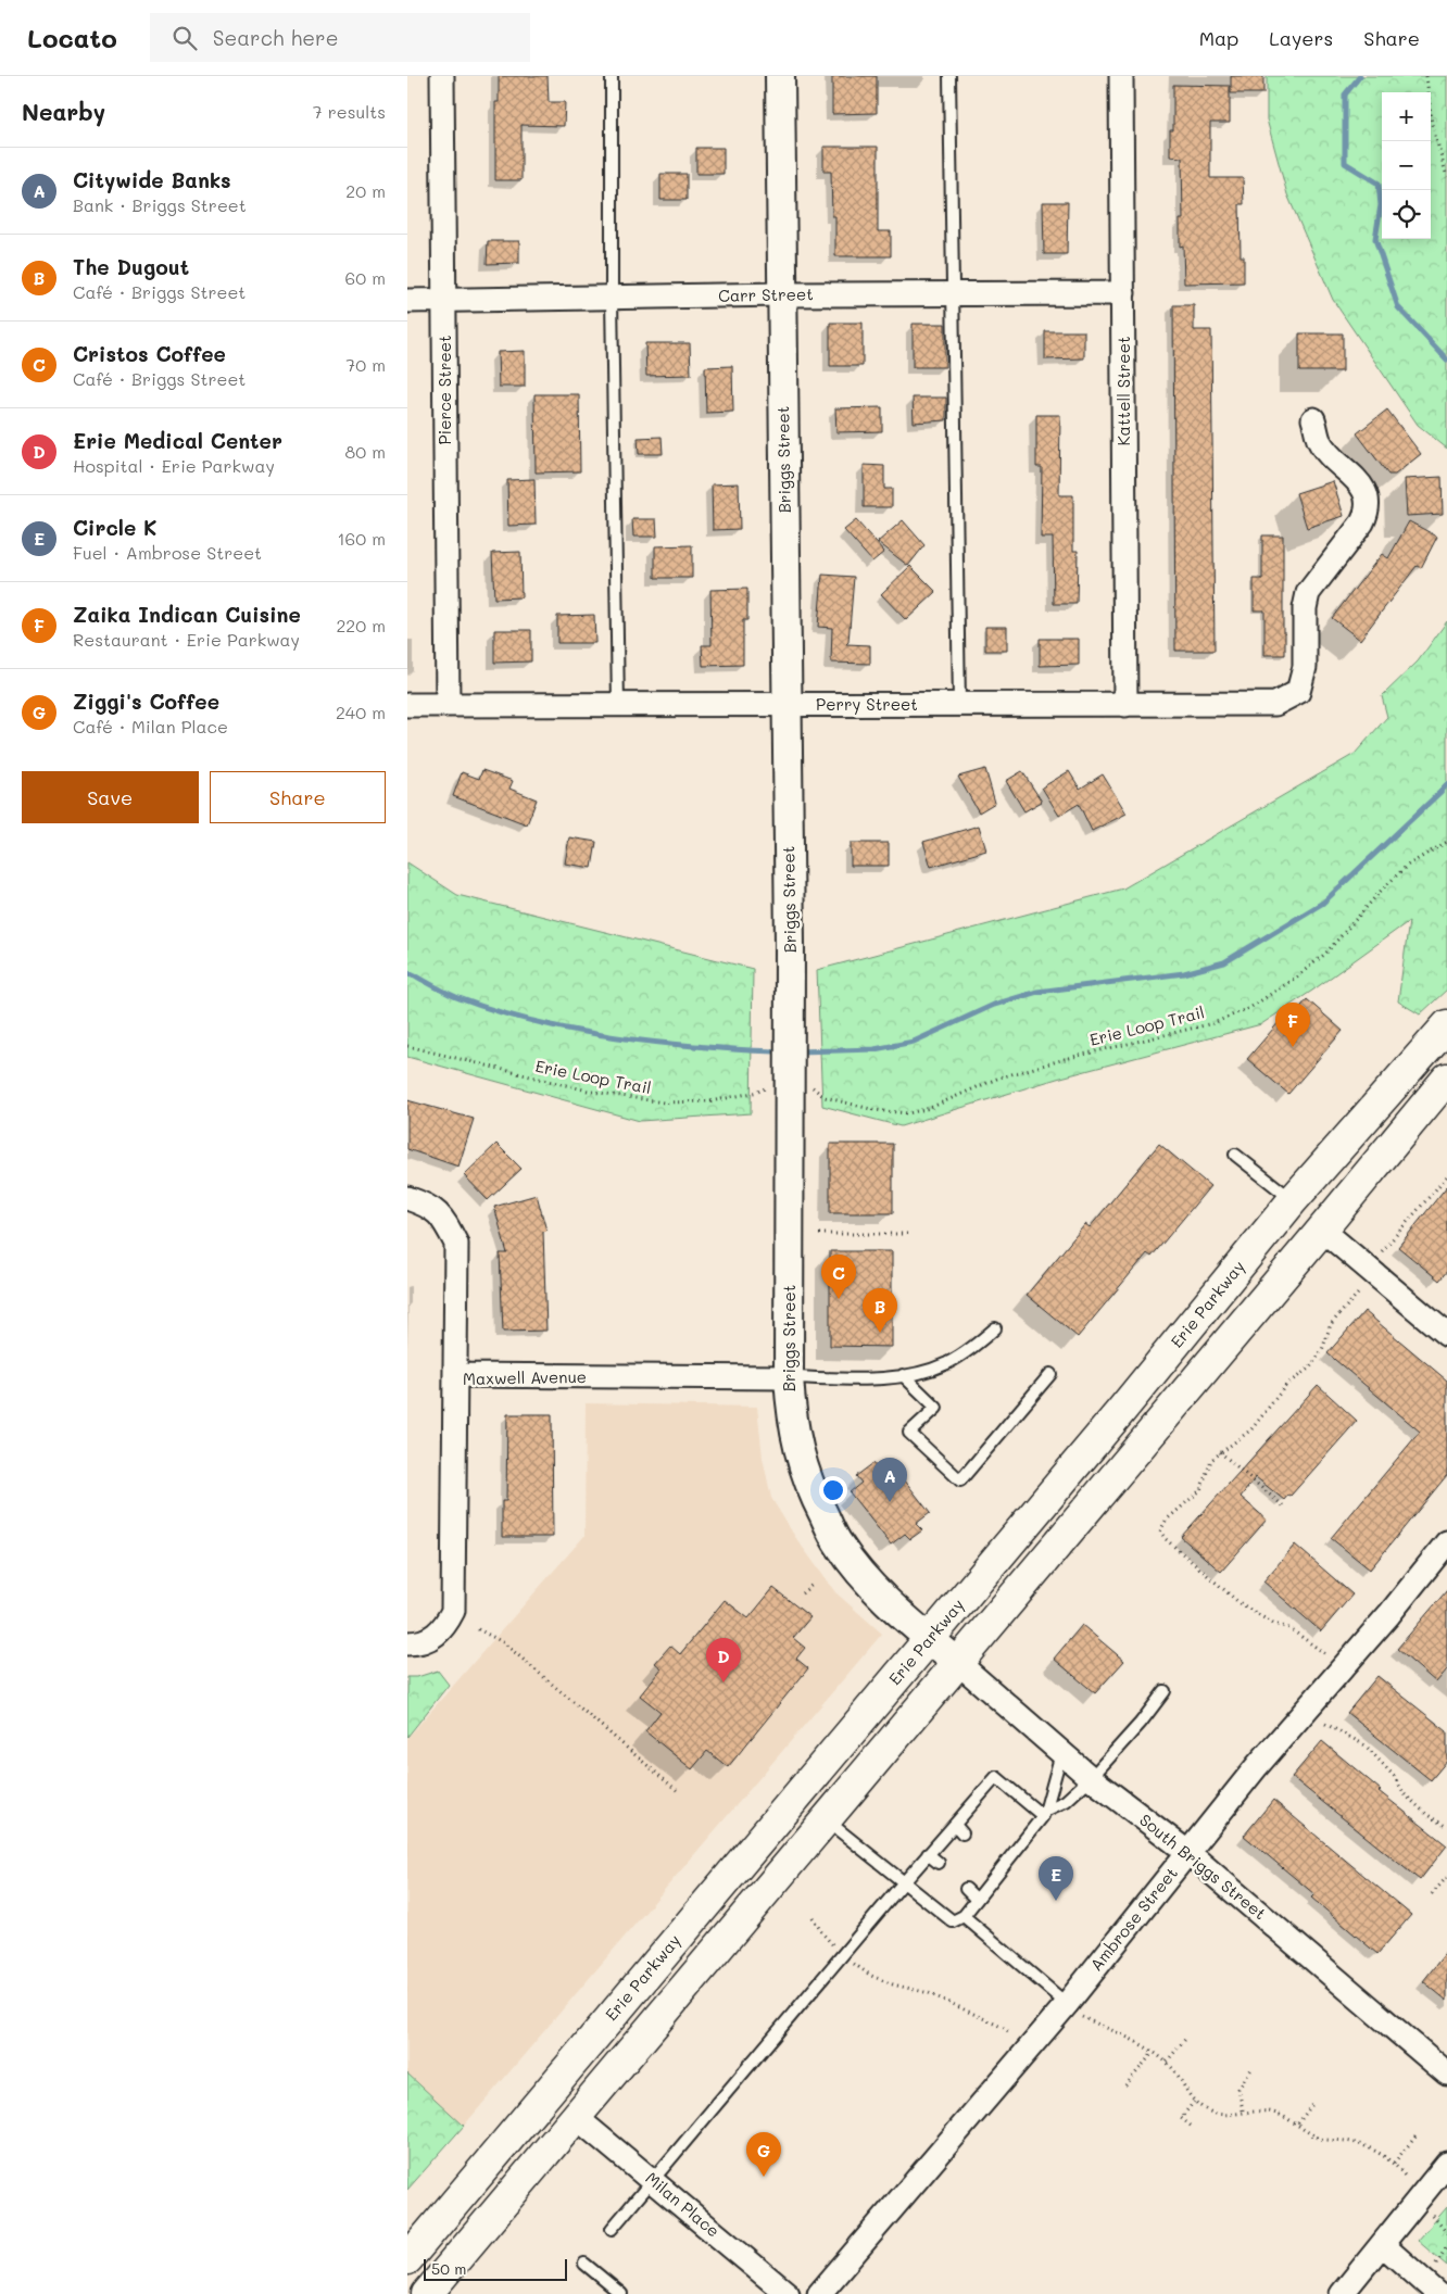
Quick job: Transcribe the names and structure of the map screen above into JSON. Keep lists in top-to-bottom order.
{
  "streets": {
    "main road": ["Erie Parkway"],
    "street": [
      "Carr Street",
      "Pierce Street",
      "Kattell Street",
      "Briggs Street",
      "Perry Street",
      "Maxwell Avenue",
      "South Briggs Street",
      "Ambrose Street",
      "Milan Place"
    ],
    "path": ["Erie Loop Trail"]
  },
  "crossings": [
    ["Carr Street", "Pierce Street"],
    ["Carr Street", "Kattell Street"],
    ["Carr Street", "Briggs Street"],
    ["Pierce Street", "Perry Street"],
    ["Kattell Street", "Perry Street"],
    ["Briggs Street", "Perry Street"],
    ["Briggs Street", "Erie Loop Trail"],
    ["Briggs Street", "Erie Parkway"],
    ["Briggs Street", "Maxwell Avenue"],
    ["Briggs Street", "South Briggs Street"],
    ["South Briggs Street", "Ambrose Street"]
  ],
  "scale_bar": "50 m",
  "page": {
    "header": "Locato",
    "search": "Search here",
    "nav": ["Map", "Layers", "Share"],
    "heading": ["Nearby", "7 results"],
    "map_buttons": ["+", "−"],
    "list": [
      {
        "mark": "A",
        "name": "Citywide Banks",
        "note": "Bank · Briggs Street",
        "value": "20 m"
      },
      {
        "mark": "B",
        "name": "The Dugout",
        "note": "Café · Briggs Street",
        "value": "60 m"
      },
      {
        "mark": "C",
        "name": "Cristos Coffee",
        "note": "Café · Briggs Street",
        "value": "70 m"
      },
      {
        "mark": "D",
        "name": "Erie Medical Center",
        "note": "Hospital · Erie Parkway",
        "value": "80 m"
      },
      {
        "mark": "E",
        "name": "Circle K",
        "note": "Fuel · Ambrose Street",
        "value": "160 m"
      },
      {
        "mark": "F",
        "name": "Zaika Indican Cuisine",
        "note": "Restaurant · Erie Parkway",
        "value": "220 m"
      },
      {
        "mark": "G",
        "name": "Ziggi's Coffee",
        "note": "Café · Milan Place",
        "value": "240 m"
      }
    ],
    "buttons": ["Save", "Share"],
    "pins": [
      "F",
      "C",
      "B",
      "A",
      "D",
      "E",
      "G"
    ],
    "scale": "50 m"
  }
}
